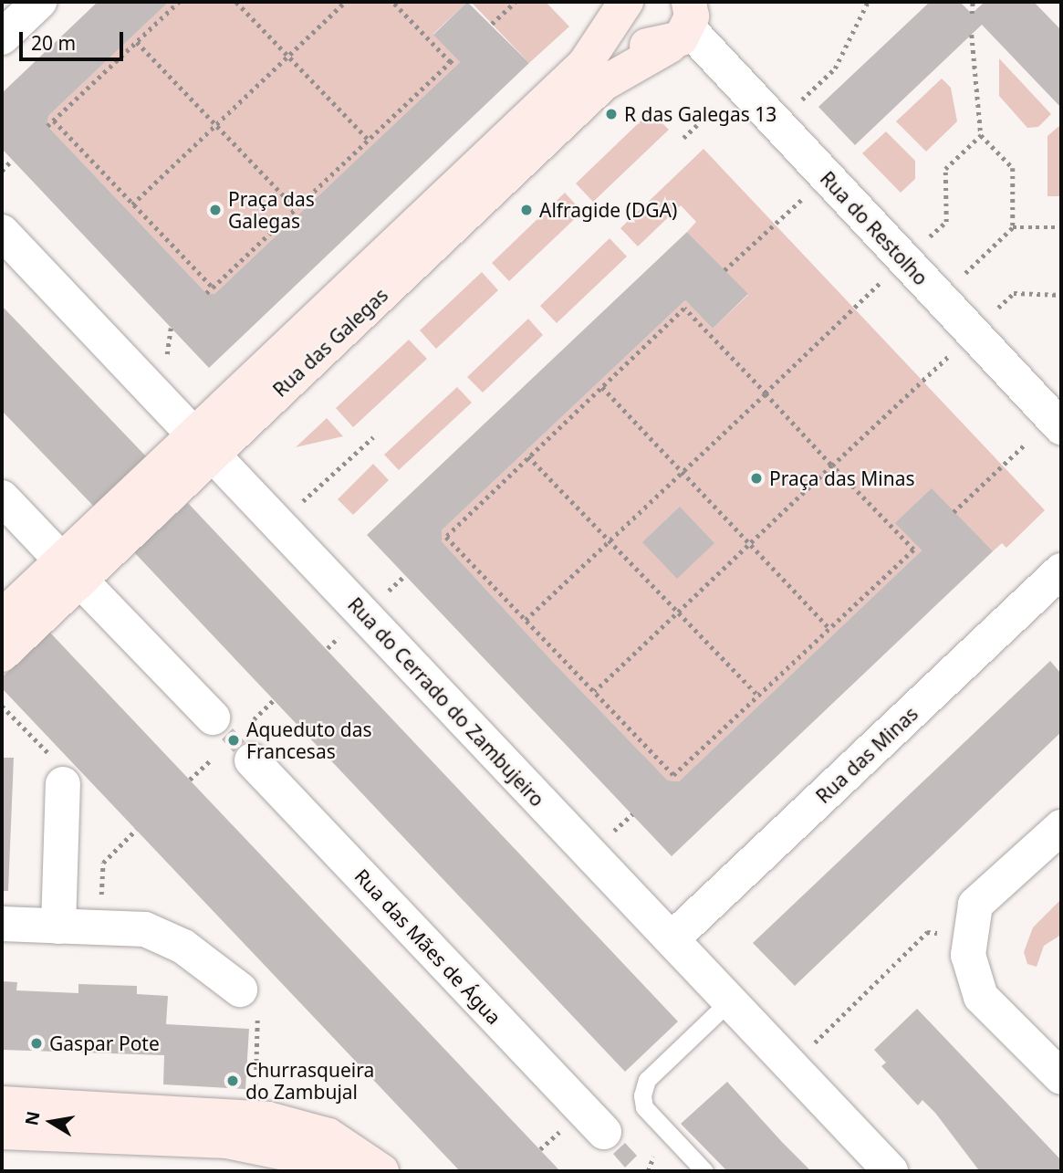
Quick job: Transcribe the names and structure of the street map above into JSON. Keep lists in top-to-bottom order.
{
  "streets": {
    "street": [
      "Rua do Restolho",
      "Rua das Galegas",
      "Rua do Cerrado do Zambujeiro",
      "Rua das Minas",
      "Rua das Mães de Água"
    ]
  },
  "crossings": [
    ["Rua do Restolho", "Rua das Galegas"],
    ["Rua das Galegas", "Rua do Cerrado do Zambujeiro"],
    ["Rua do Cerrado do Zambujeiro", "Rua das Minas"]
  ],
  "places": [
    "R das Galegas 13",
    "Praça das Galegas",
    "Alfragide (DGA)",
    "Praça das Minas",
    "Aqueduto das Francesas",
    "Gaspar Pote",
    "Churrasqueira do Zambujal"
  ],
  "scale_bar": "20 m",
  "north": "left"
}
